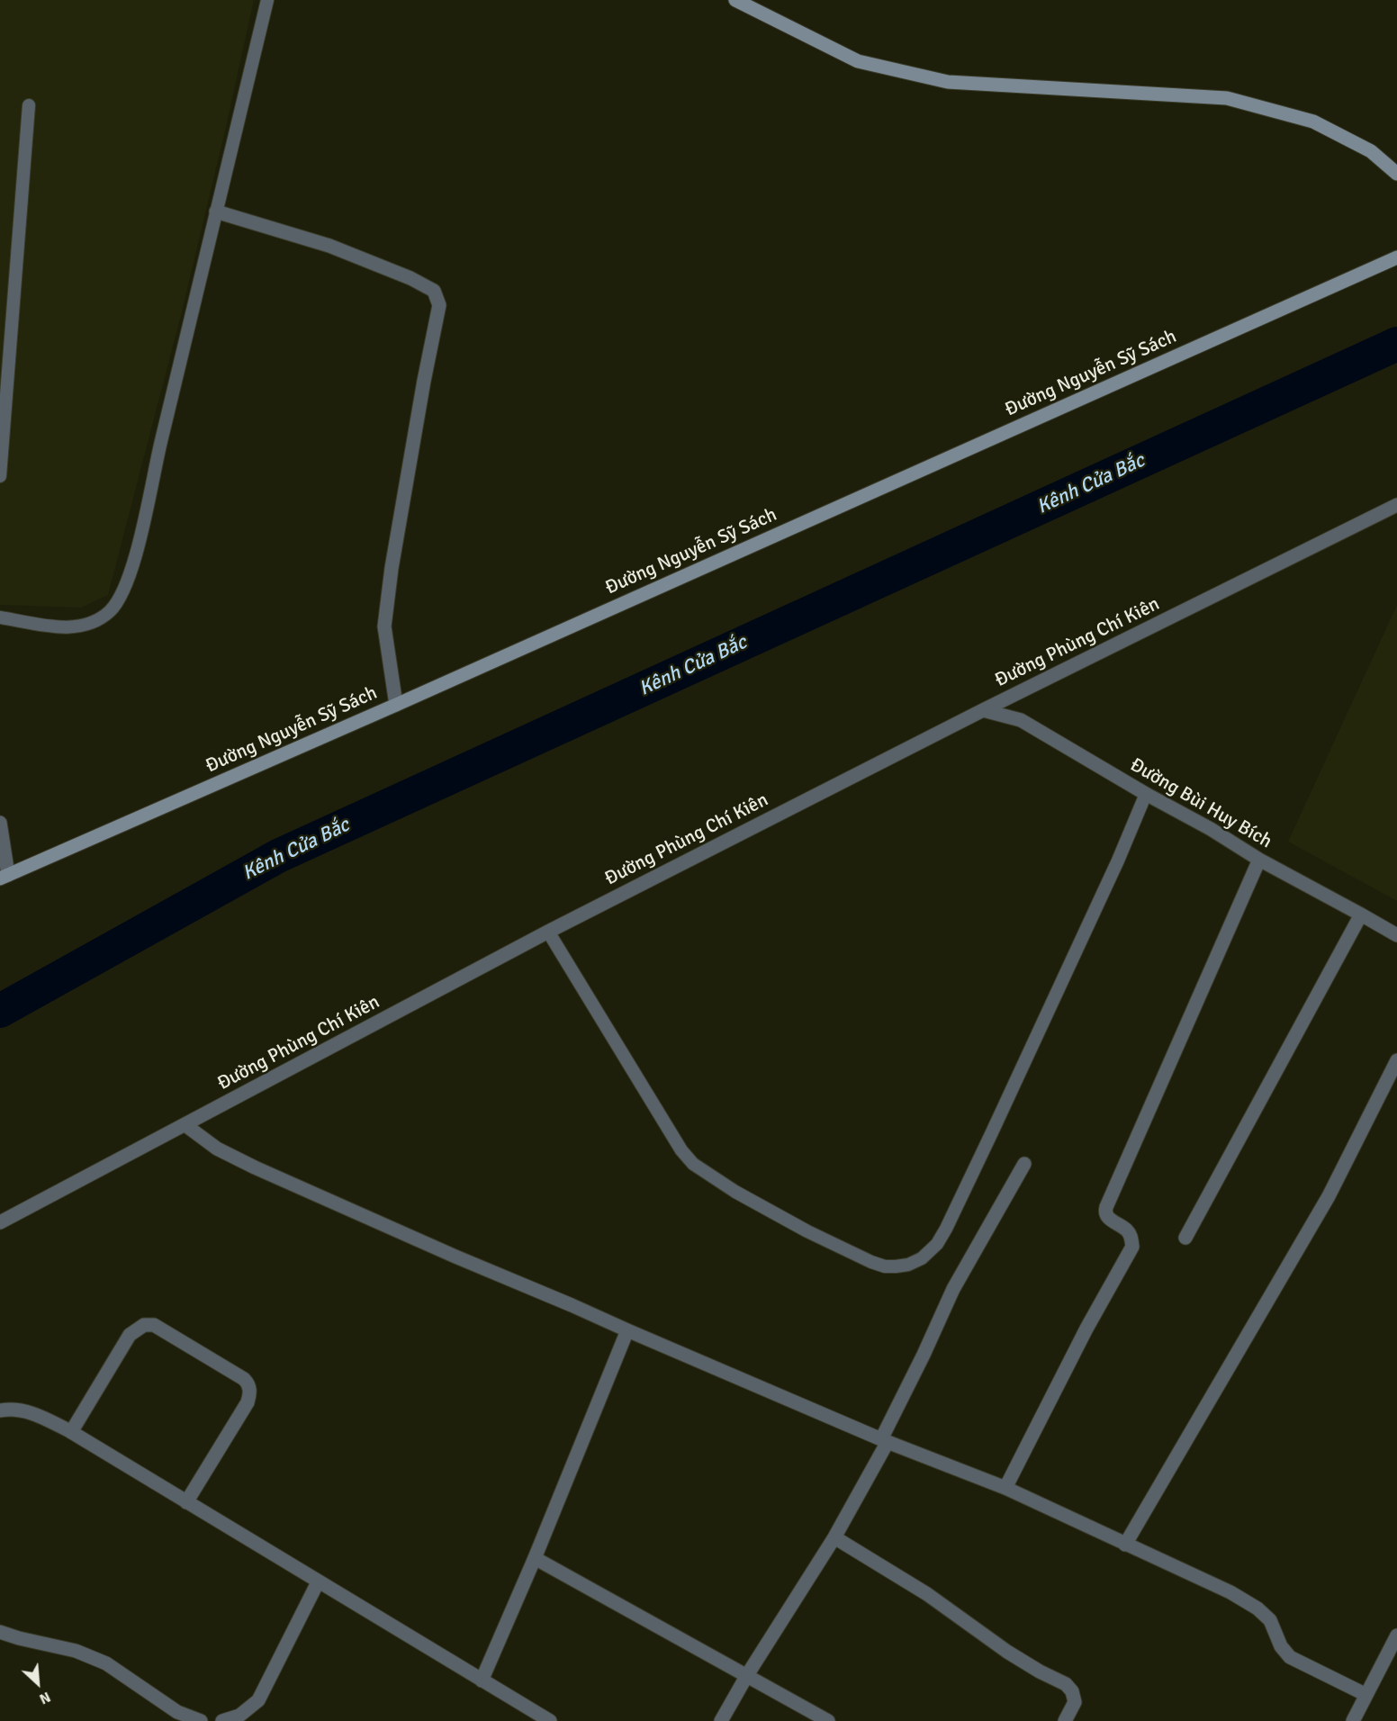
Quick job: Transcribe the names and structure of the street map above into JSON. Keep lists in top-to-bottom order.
{
  "streets": {
    "main road": ["Đường Nguyễn Sỹ Sách"],
    "street": ["Đường Phùng Chí Kiên", "Đường Bùi Huy Bích"]
  },
  "crossings": [
    ["Đường Phùng Chí Kiên", "Đường Bùi Huy Bích"]
  ],
  "water": ["Kênh Cửa Bắc"],
  "north": "bottom right"
}
